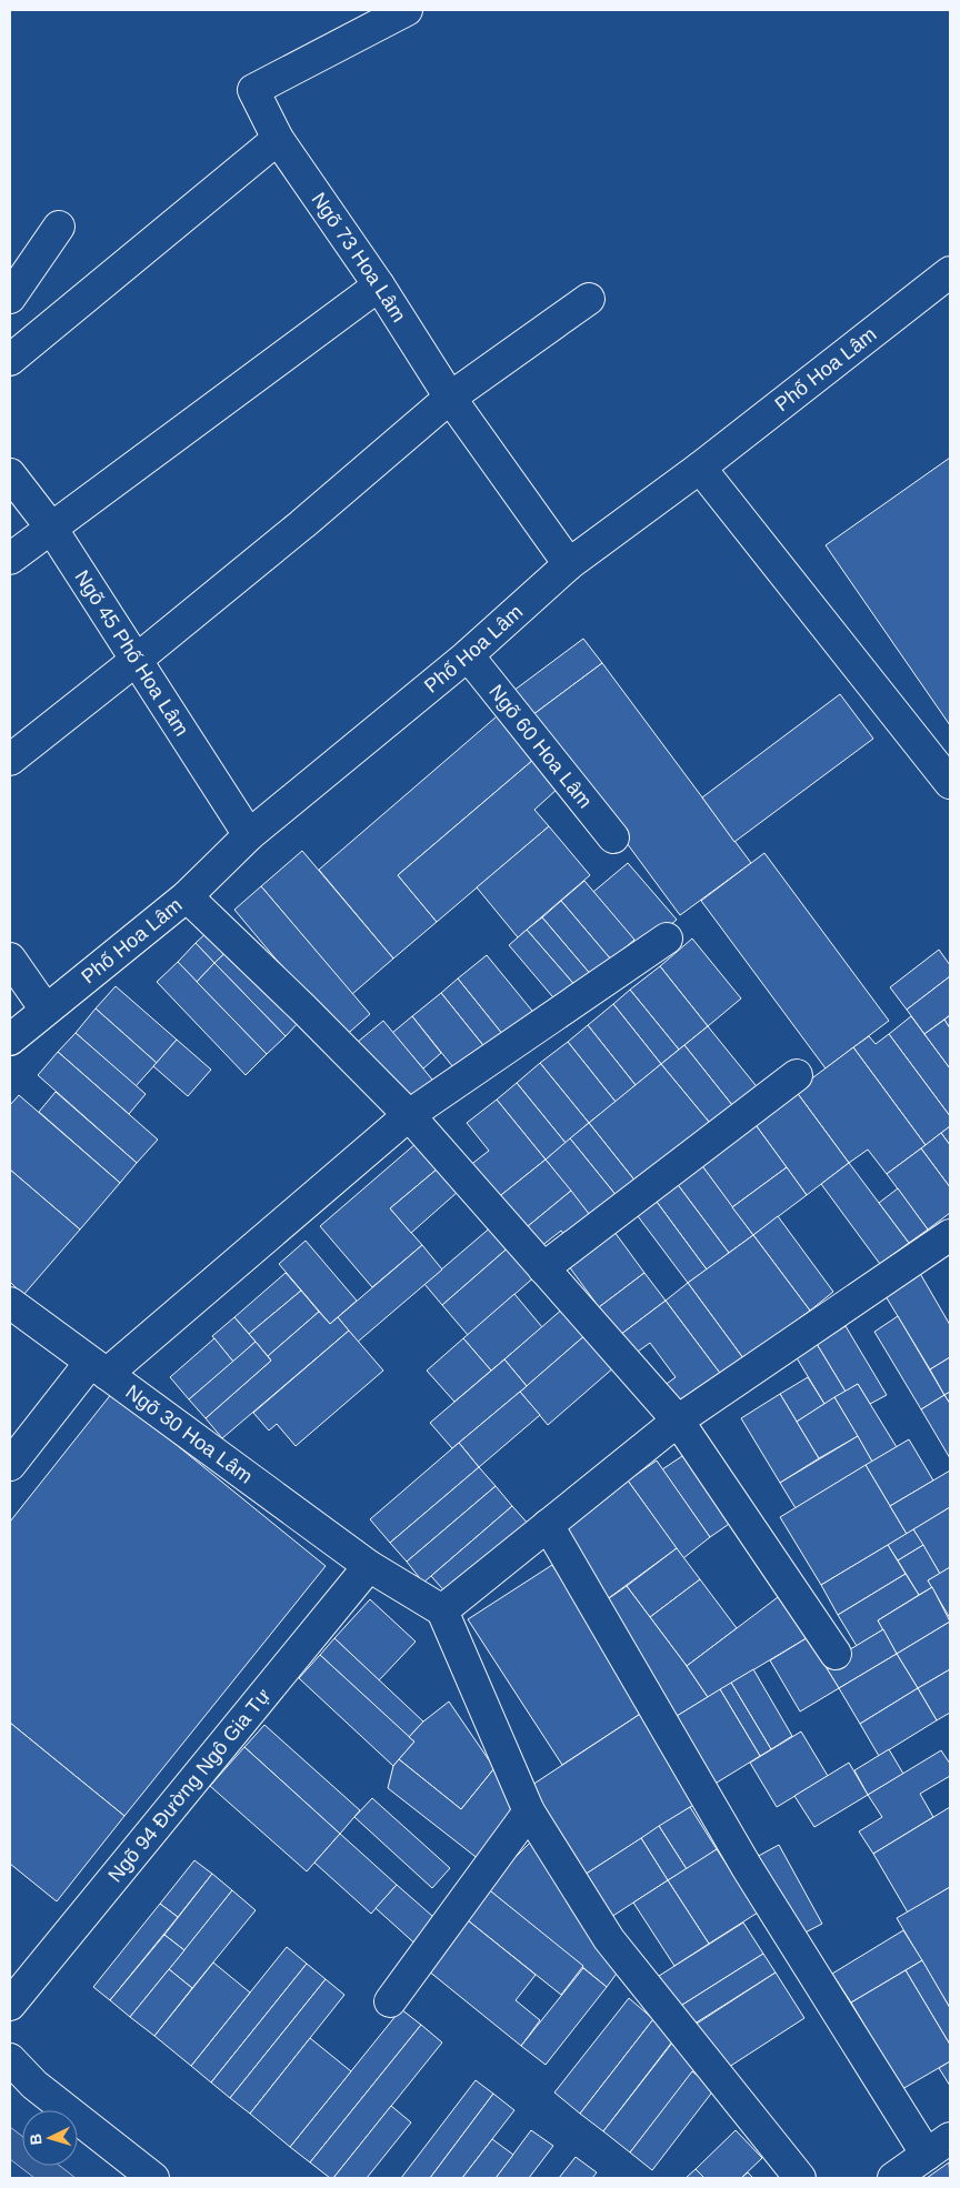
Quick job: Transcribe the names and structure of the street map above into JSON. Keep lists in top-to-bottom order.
{
  "streets": {
    "street": [
      "Ngõ 73 Hoa Lâm",
      "Phố Hoa Lâm",
      "Ngõ 45 Phố Hoa Lâm",
      "Ngõ 60 Hoa Lâm",
      "Ngõ 30 Hoa Lâm",
      "Ngõ 94 Đường Ngô Gia Tự"
    ]
  },
  "crossings": [
    ["Ngõ 73 Hoa Lâm", "Phố Hoa Lâm"],
    ["Phố Hoa Lâm", "Ngõ 45 Phố Hoa Lâm"],
    ["Phố Hoa Lâm", "Ngõ 60 Hoa Lâm"],
    ["Ngõ 30 Hoa Lâm", "Ngõ 94 Đường Ngô Gia Tự"]
  ],
  "north": "left"
}
